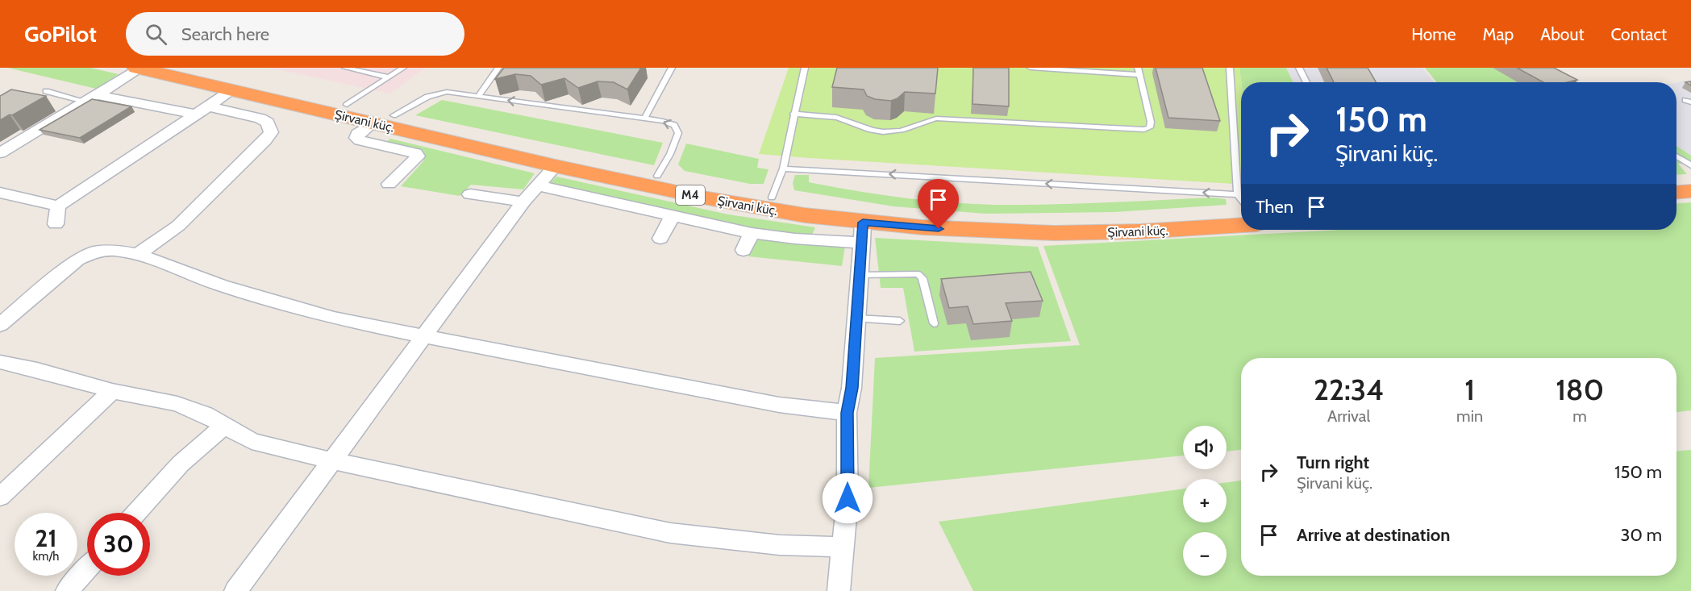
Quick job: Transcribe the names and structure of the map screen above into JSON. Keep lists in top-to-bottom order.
{
  "streets": {
    "highway": ["Şirvani küç.", "M4"]
  },
  "page": {
    "header": "GoPilot",
    "search": "Search here",
    "nav": [
      "Home",
      "Map",
      "About",
      "Contact"
    ],
    "turn": ["150 m", "Şirvani küç."],
    "then": "Then",
    "eta": [
      "22:34",
      "Arrival",
      "1",
      "min",
      "180",
      "m"
    ],
    "map_buttons": ["+", "−"],
    "list": [
      {
        "name": "Turn right",
        "note": "Şirvani küç.",
        "value": "150 m"
      },
      {
        "name": "Arrive at destination",
        "value": "30 m"
      }
    ],
    "speed": "21 km/h",
    "limit": "30"
  }
}
